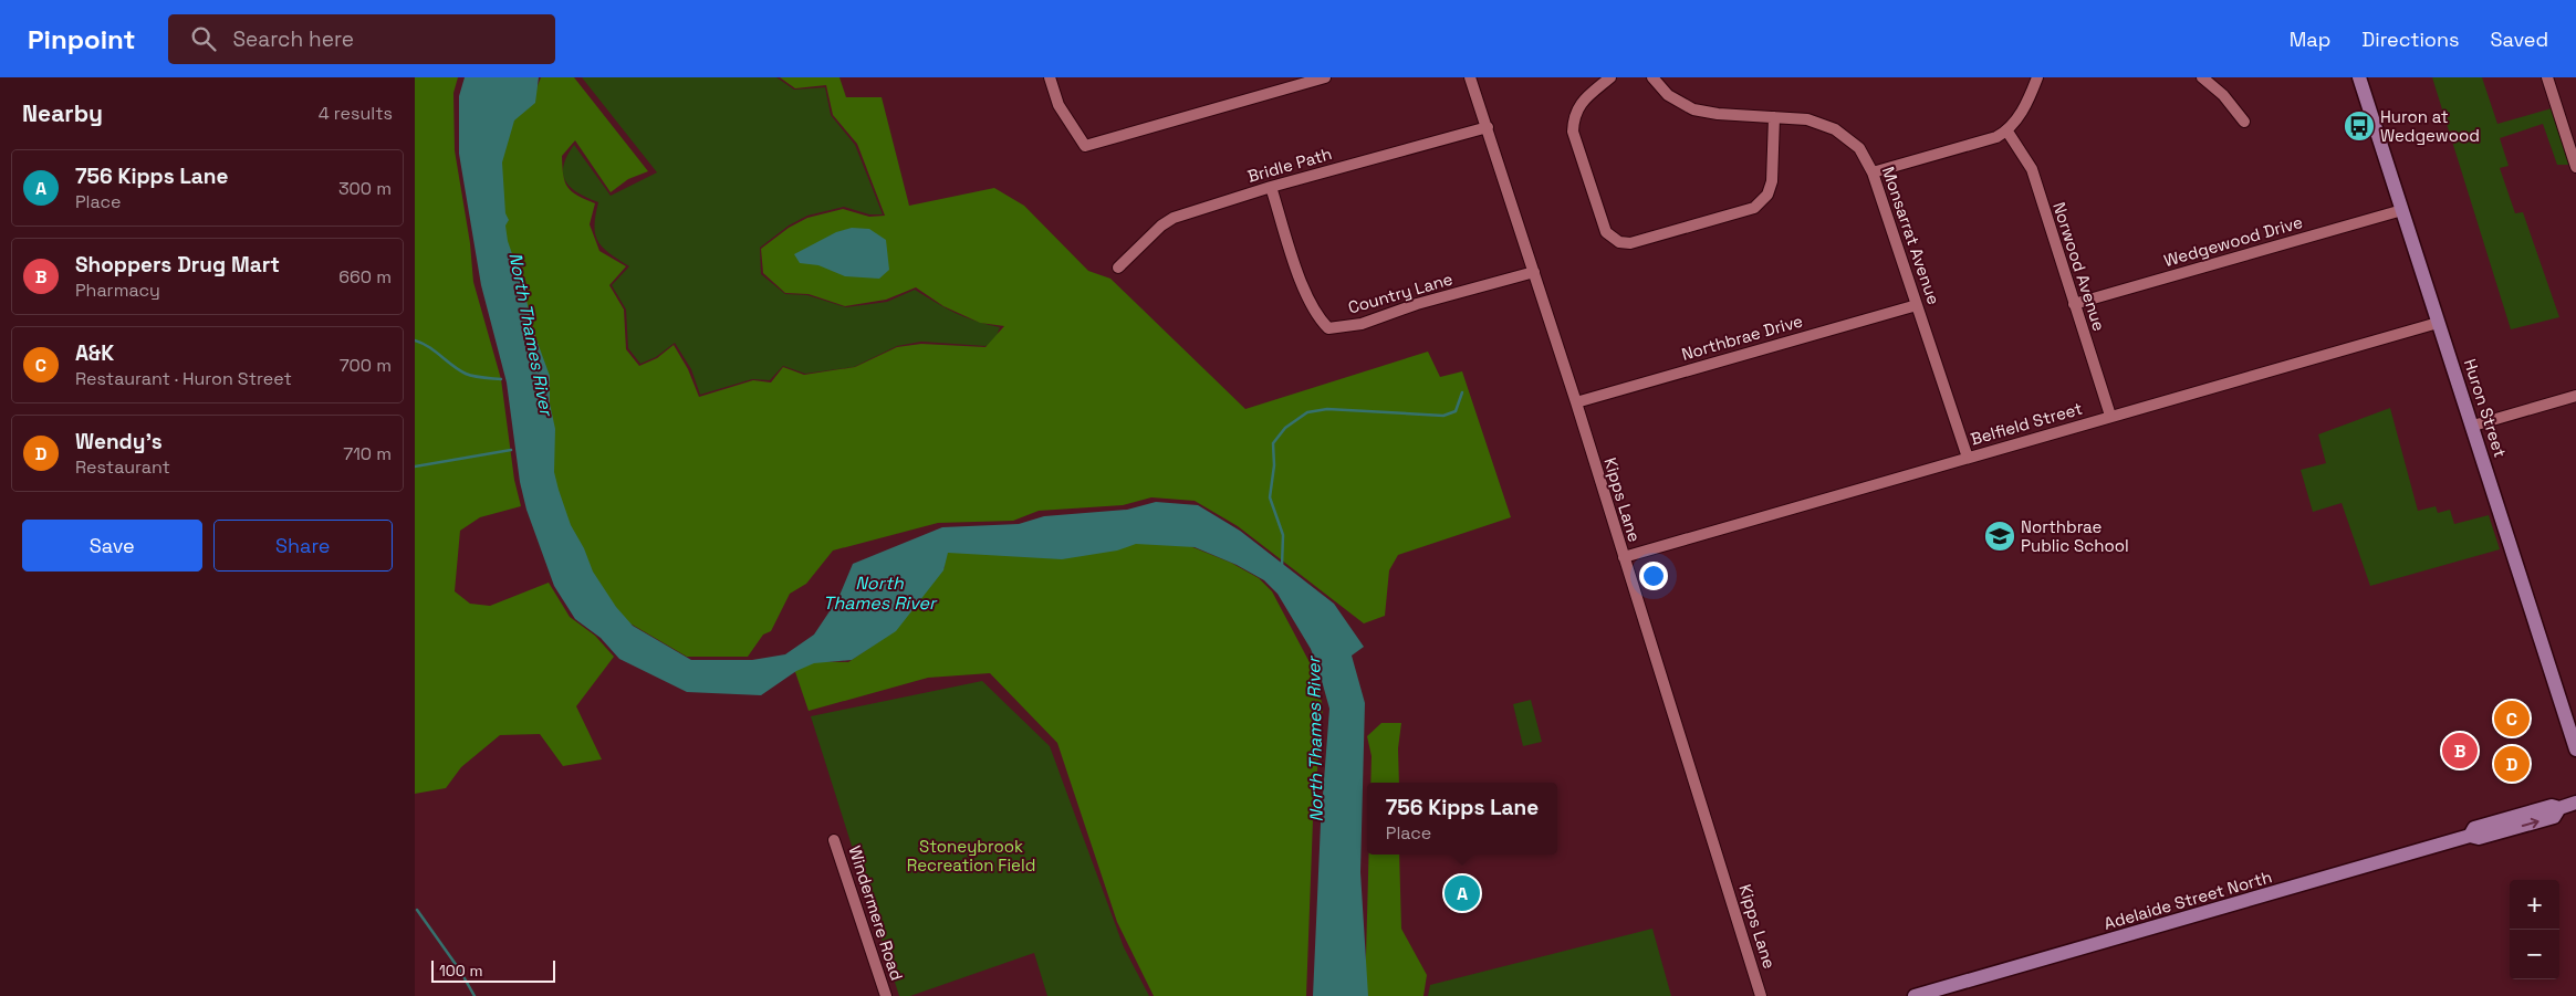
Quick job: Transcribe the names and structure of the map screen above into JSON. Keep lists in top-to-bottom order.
{
  "streets": {
    "main road": ["Huron Street", "Adelaide Street North"],
    "street": [
      "Bridle Path",
      "Monsarrat Avenue",
      "Wedgewood Drive",
      "Norwood Avenue",
      "Country Lane",
      "Northbrae Drive",
      "Belfield Street",
      "Kipps Lane",
      "Windermere Road"
    ]
  },
  "crossings": [
    ["Bridle Path", "Country Lane"],
    ["Bridle Path", "Kipps Lane"],
    ["Monsarrat Avenue", "Northbrae Drive"],
    ["Monsarrat Avenue", "Belfield Street"],
    ["Wedgewood Drive", "Norwood Avenue"],
    ["Wedgewood Drive", "Huron Street"],
    ["Norwood Avenue", "Belfield Street"],
    ["Country Lane", "Kipps Lane"],
    ["Northbrae Drive", "Kipps Lane"],
    ["Huron Street", "Belfield Street"],
    ["Belfield Street", "Kipps Lane"]
  ],
  "water": ["North Thames River"],
  "parks": ["Stoneybrook Recreation Field"],
  "places": {
    "bus stop": ["Huron at Wedgewood"],
    "school or university": ["Northbrae Public School"]
  },
  "scale_bar": "100 m",
  "page": {
    "header": "Pinpoint",
    "search": "Search here",
    "nav": ["Map", "Directions", "Saved"],
    "heading": ["Nearby", "4 results"],
    "list": [
      {
        "mark": "A",
        "name": "756 Kipps Lane",
        "note": "Place",
        "value": "300 m"
      },
      {
        "mark": "B",
        "name": "Shoppers Drug Mart",
        "note": "Pharmacy",
        "value": "660 m"
      },
      {
        "mark": "C",
        "name": "A&K",
        "note": "Restaurant · Huron Street",
        "value": "700 m"
      },
      {
        "mark": "D",
        "name": "Wendy's",
        "note": "Restaurant",
        "value": "710 m"
      }
    ],
    "buttons": ["Save", "Share"],
    "pins": [
      "C",
      "B",
      "D",
      "A"
    ],
    "popup": ["756 Kipps Lane", "Place"],
    "map_buttons": ["+", "−"],
    "scale": "100 m"
  }
}
